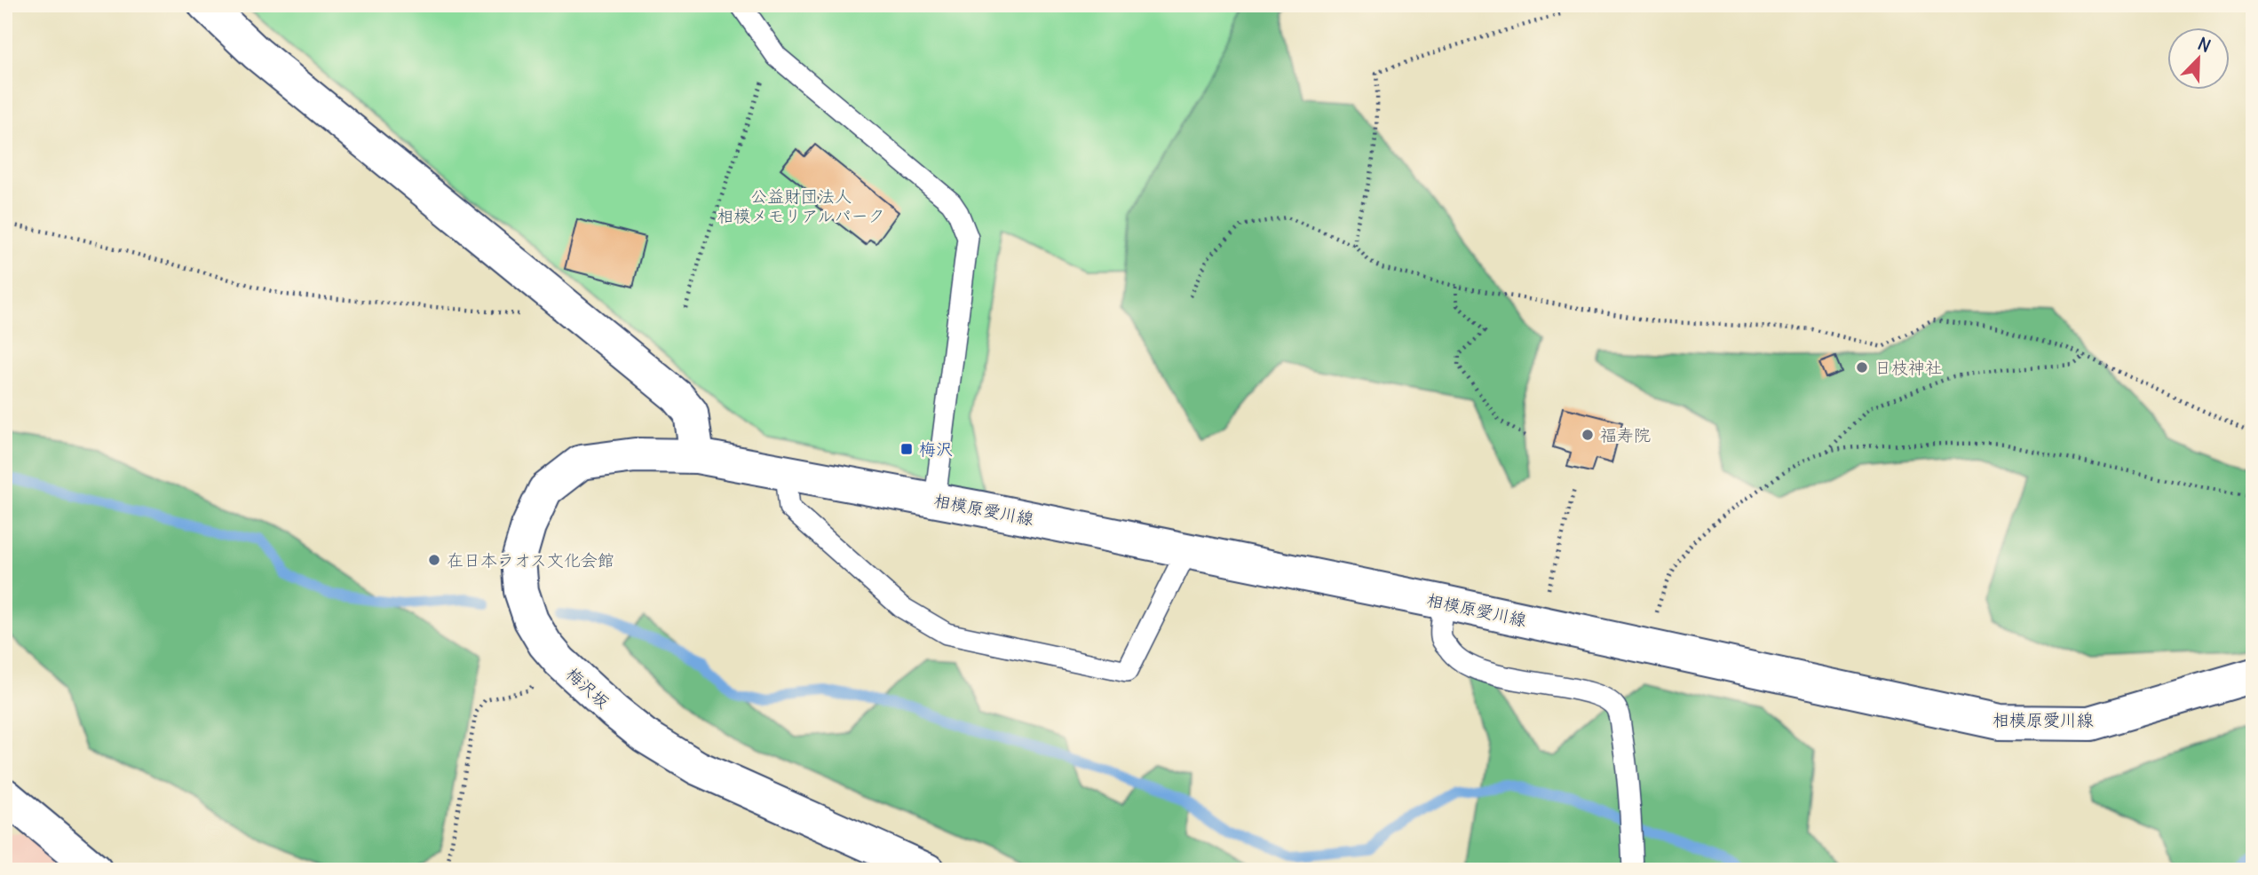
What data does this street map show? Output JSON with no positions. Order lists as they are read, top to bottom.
{
  "streets": {
    "main road": ["相模原愛川線", "梅沢坂"]
  },
  "crossings": [
    ["相模原愛川線", "梅沢坂"]
  ],
  "parks": ["公益財団法人 相模メモリアルパーク"],
  "places": {
    "other": ["日枝神社", "福寿院", "在日本ラオス文化会館"],
    "transit": ["梅沢"]
  },
  "north": "top right"
}
